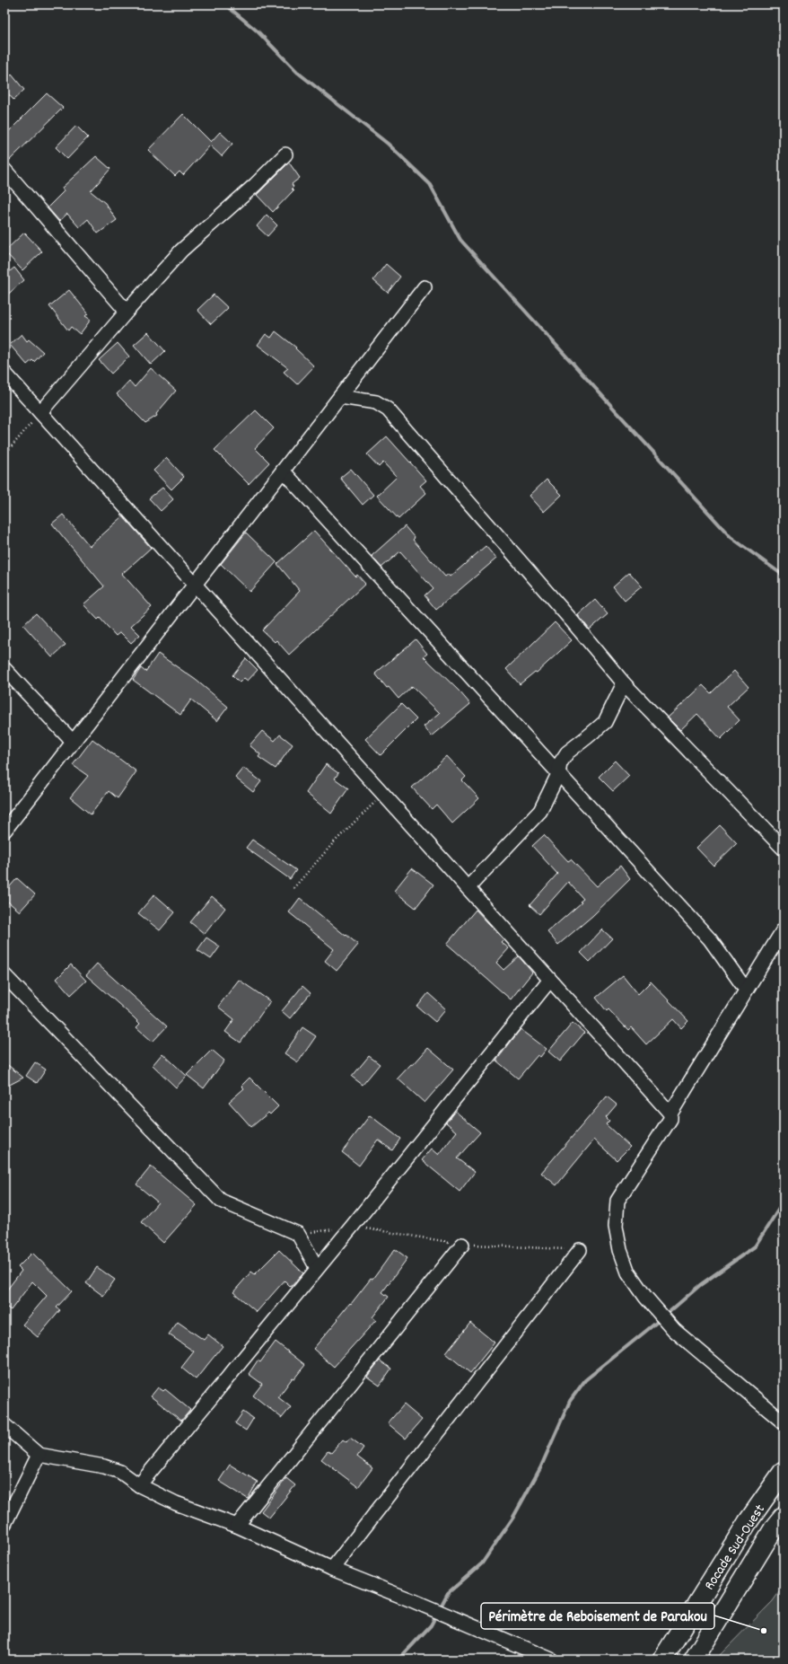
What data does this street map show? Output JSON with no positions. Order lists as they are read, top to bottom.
{
  "streets": {
    "main road": ["Rocade Sud-Ouest"]
  },
  "places": ["Périmètre de Reboisement de Parakou"]
}
